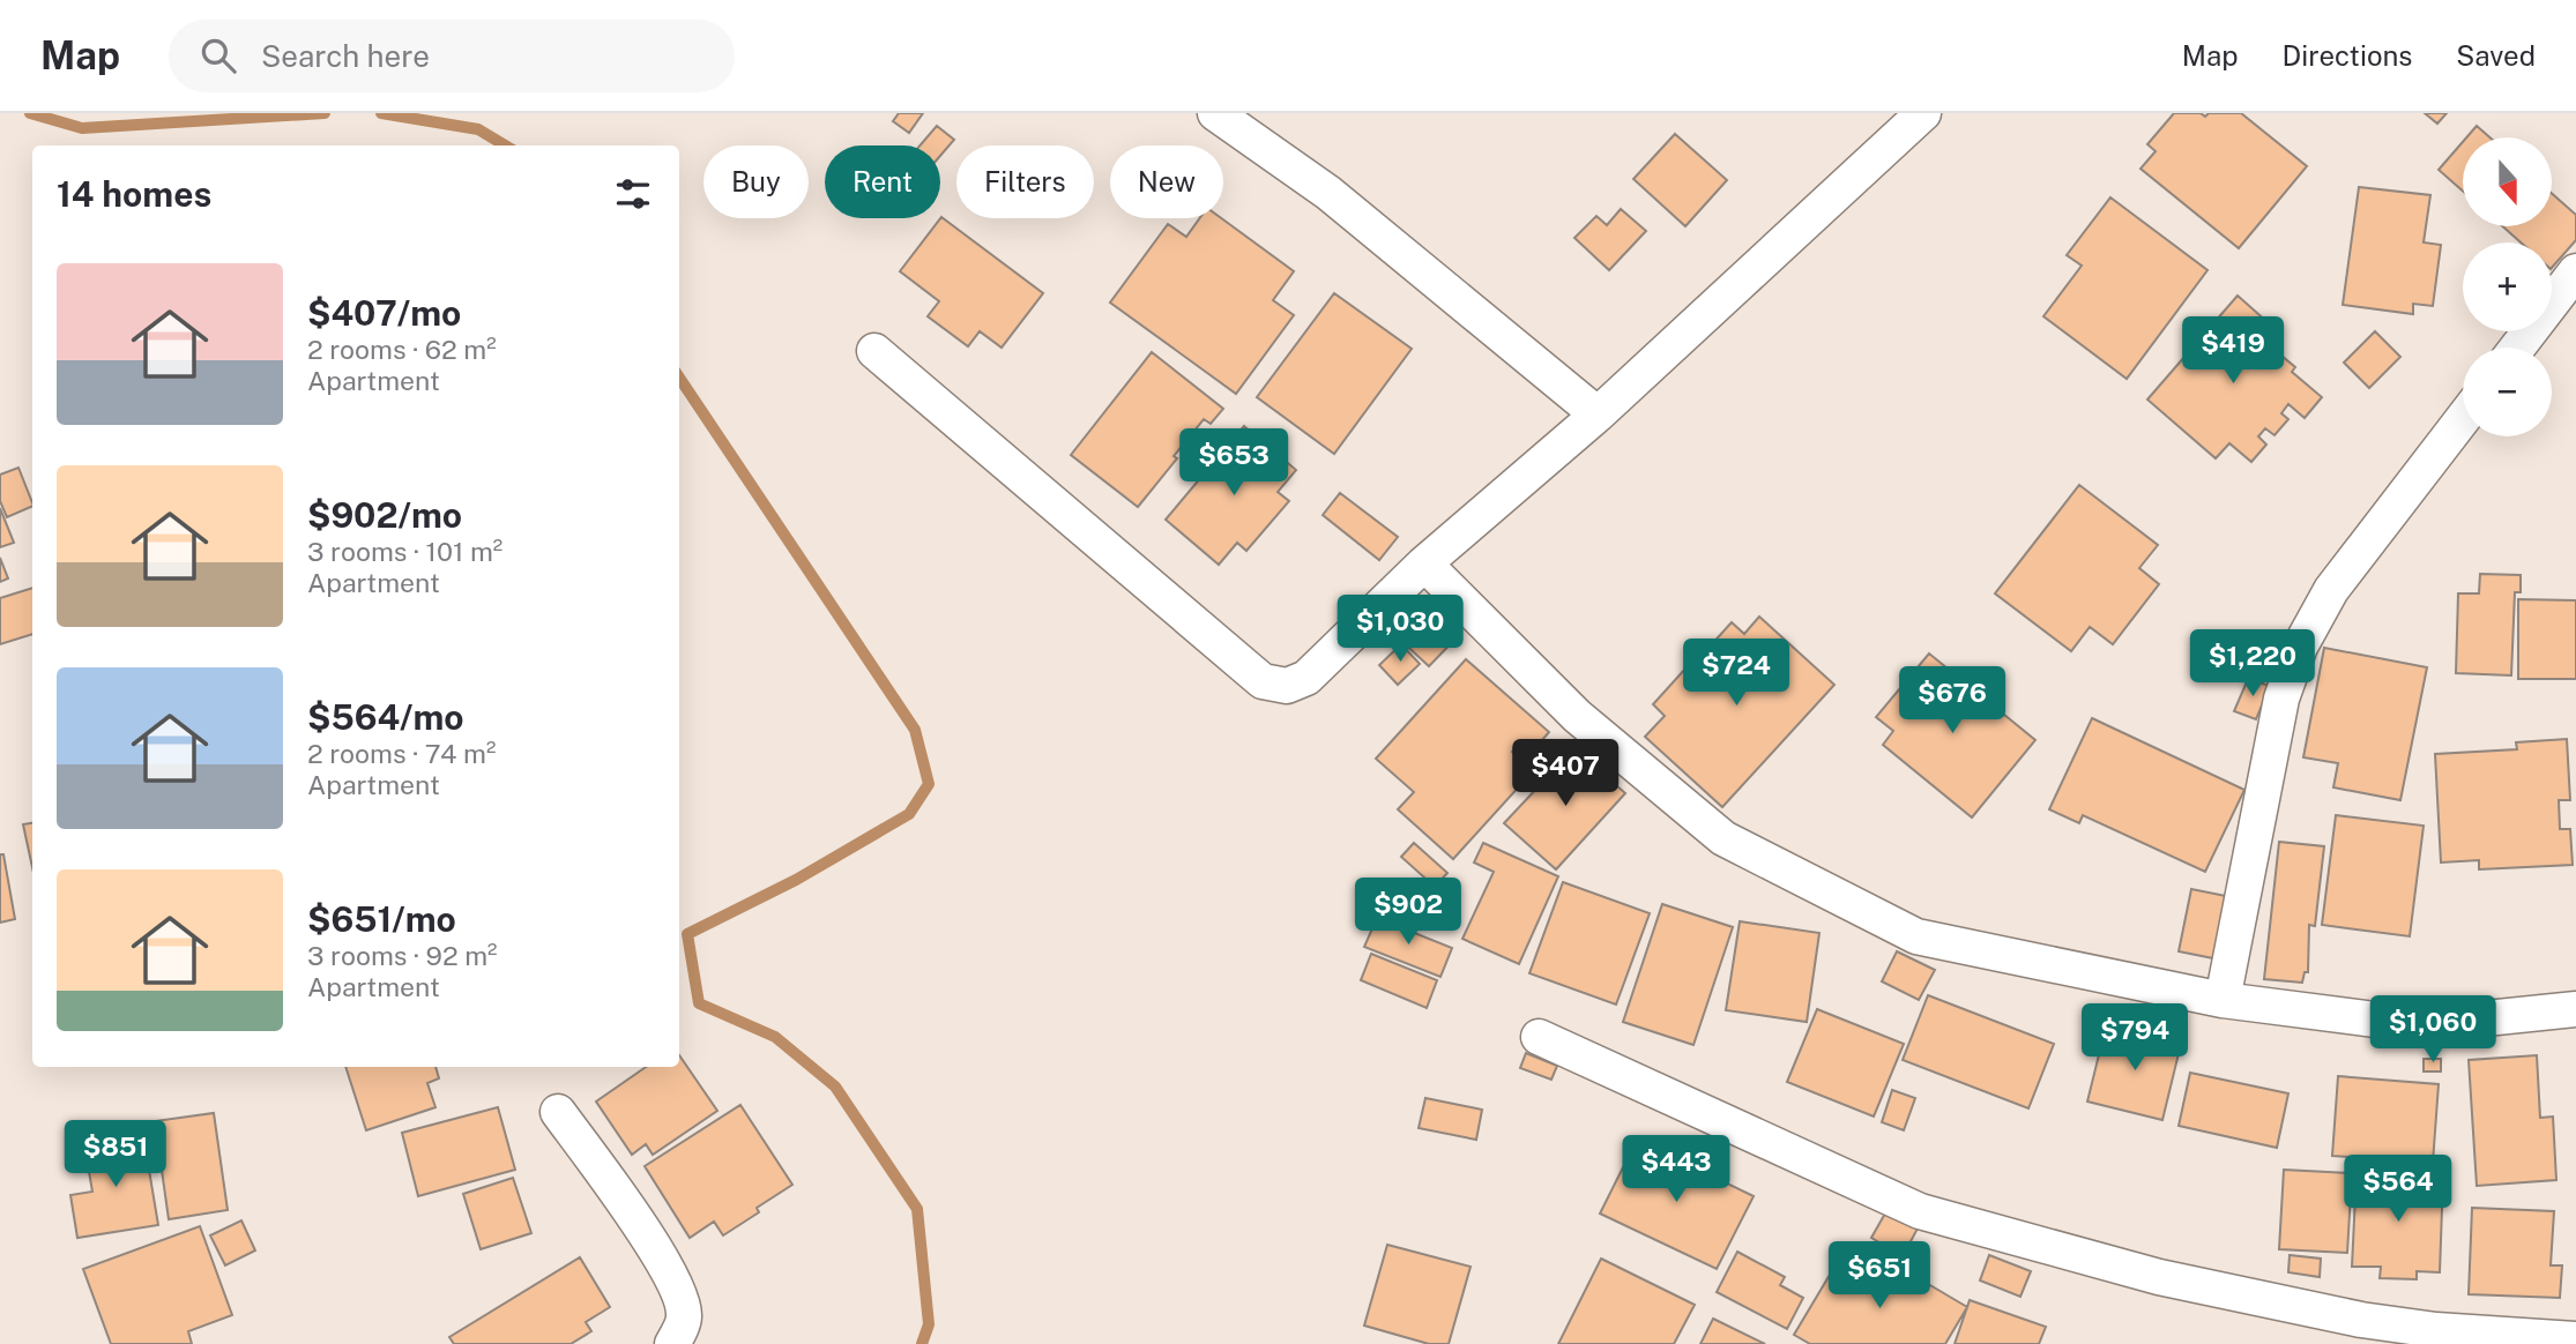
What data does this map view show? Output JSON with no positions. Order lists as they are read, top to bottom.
{
  "north": "bottom",
  "page": {
    "header": "Map",
    "search": "Search here",
    "nav": ["Map", "Directions", "Saved"],
    "map_buttons": ["+", "−"],
    "chip": [
      "Buy",
      "Rent",
      "Filters",
      "New"
    ],
    "heading": "14 homes",
    "list": [
      {
        "name": "$407/mo",
        "note": "2 rooms · 62 m² · Apartment"
      },
      {
        "name": "$902/mo",
        "note": "3 rooms · 101 m² · Apartment"
      },
      {
        "name": "$564/mo",
        "note": "2 rooms · 74 m² · Apartment"
      },
      {
        "name": "$651/mo",
        "note": "3 rooms · 92 m² · Apartment"
      }
    ],
    "price": [
      "$419",
      "$653",
      "$1,030",
      "$1,220",
      "$724",
      "$676",
      "$407",
      "$902",
      "$1,060",
      "$794",
      "$851",
      "$443",
      "$564",
      "$651"
    ]
  }
}
